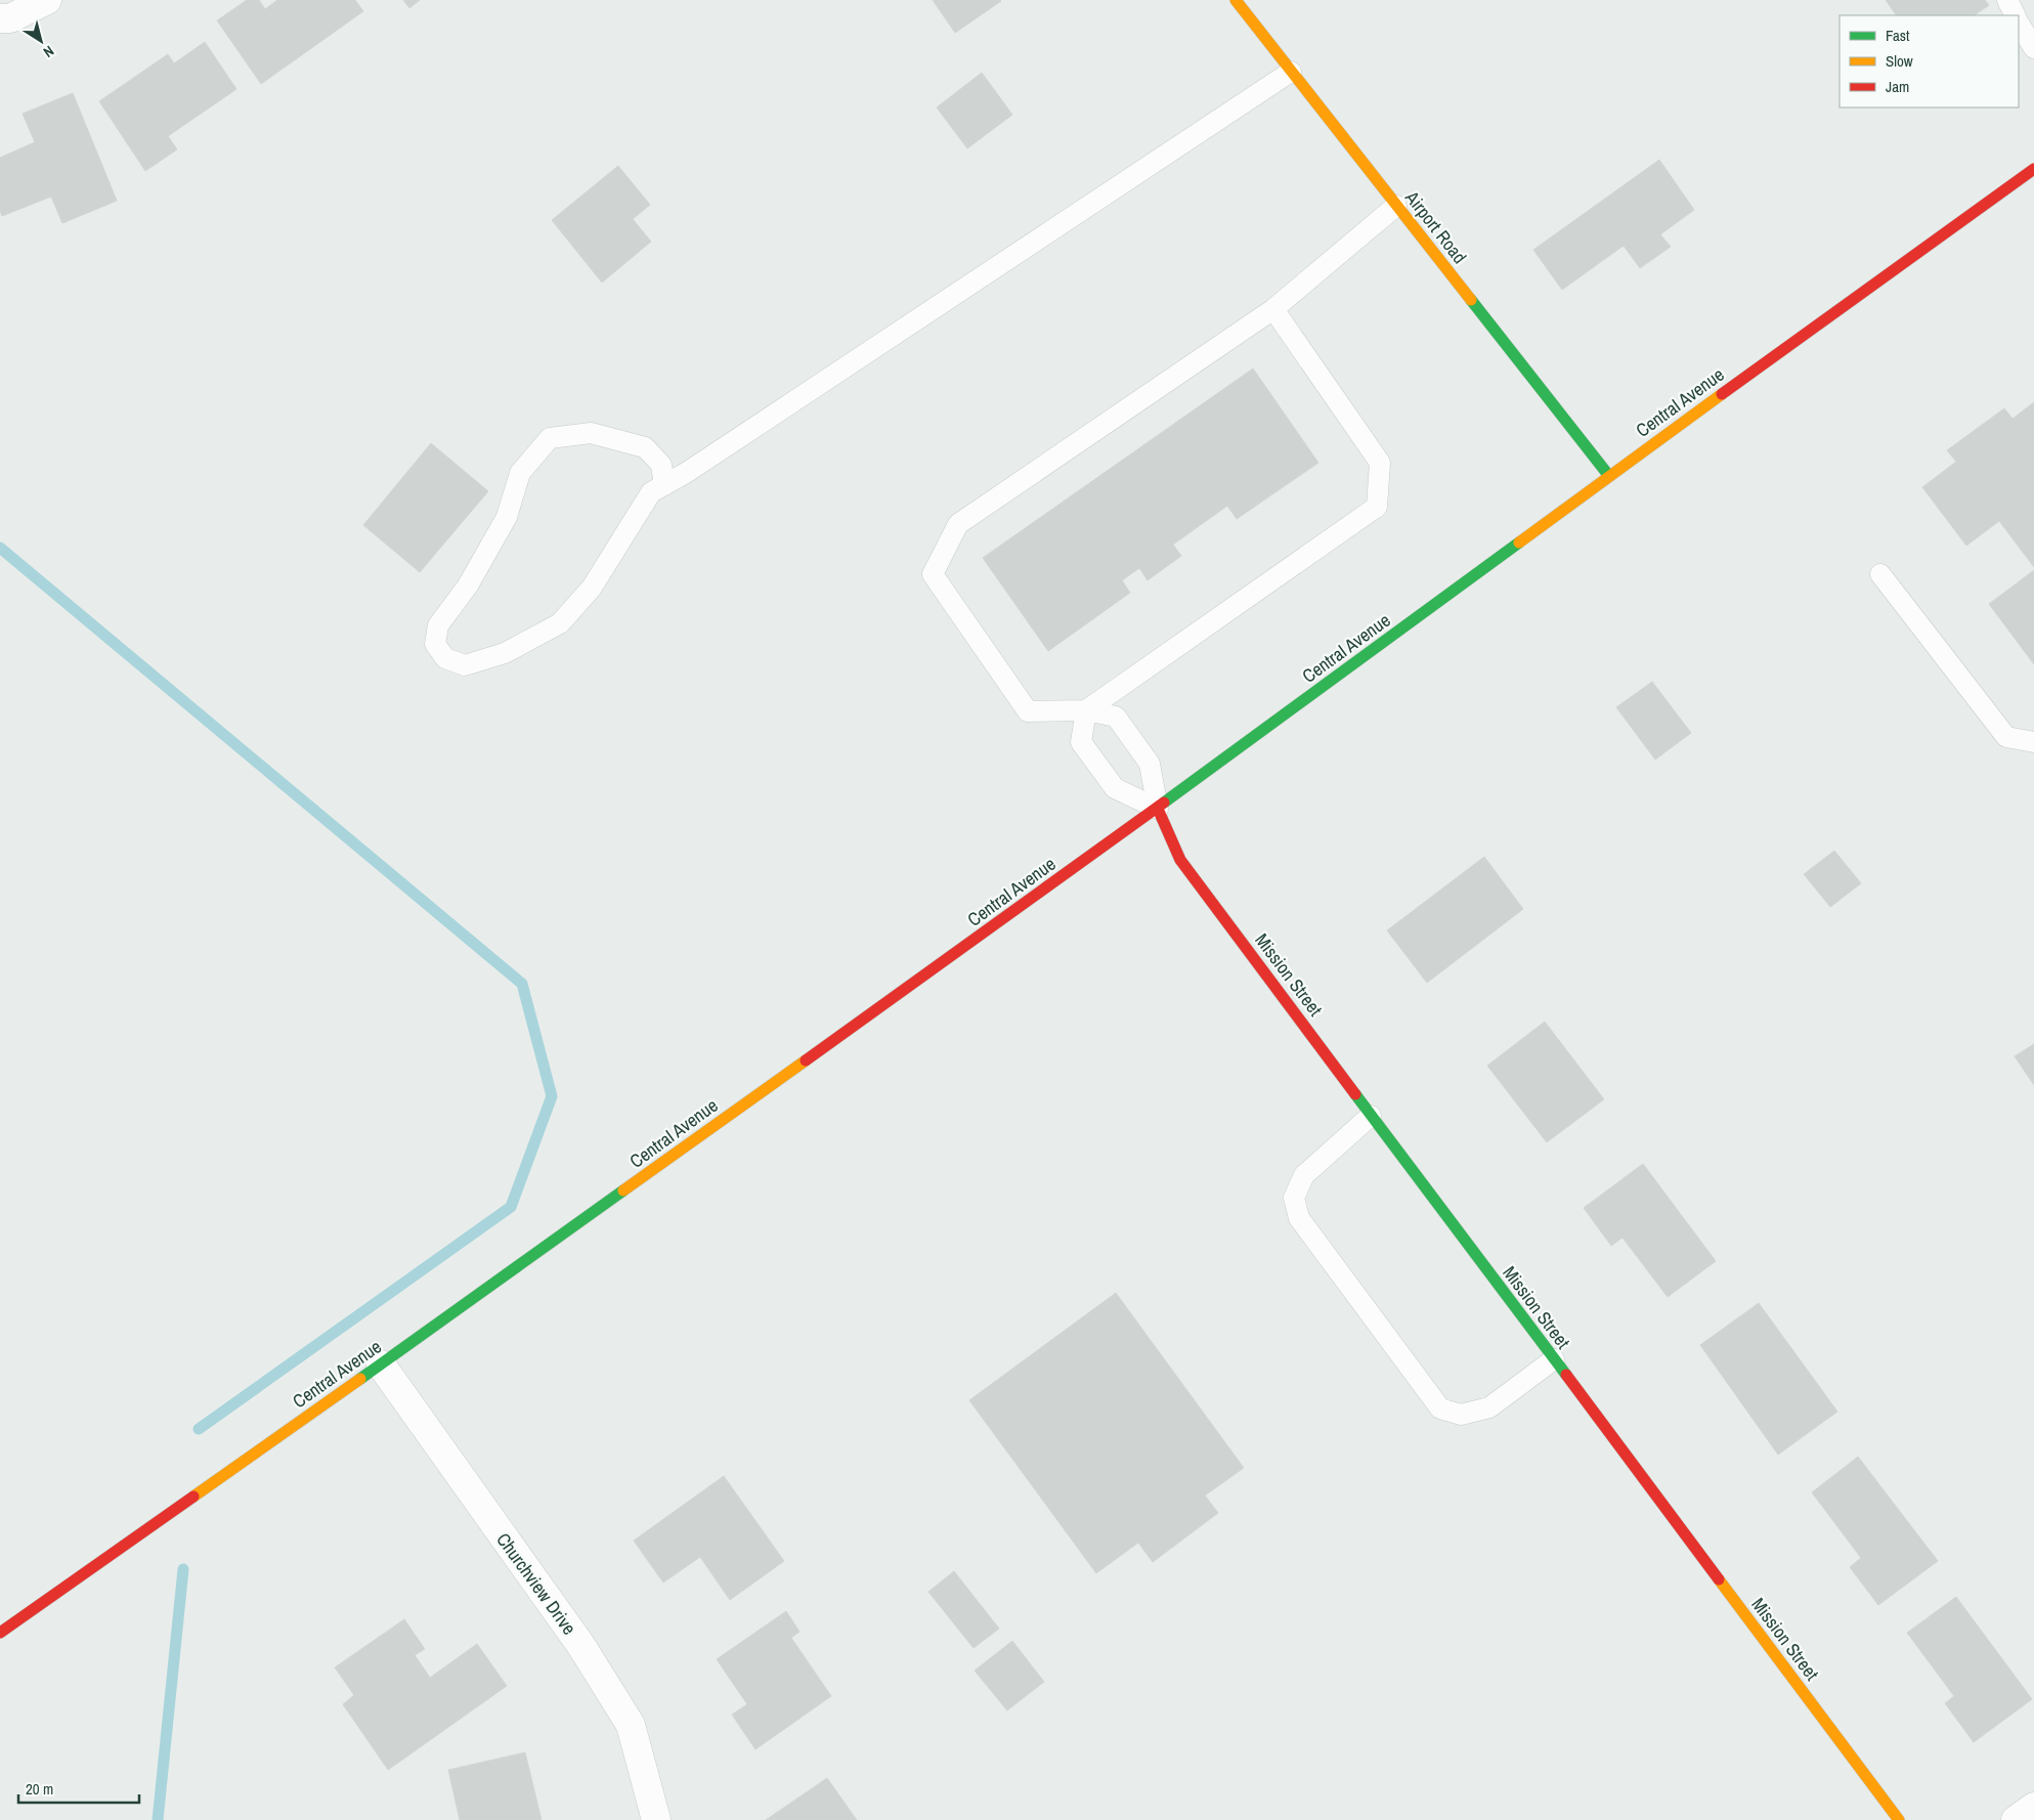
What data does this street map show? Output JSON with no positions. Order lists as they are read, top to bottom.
{
  "streets": {
    "street": [
      "Airport Road",
      "Central Avenue",
      "Mission Street",
      "Churchview Drive"
    ]
  },
  "crossings": [
    ["Airport Road", "Central Avenue"],
    ["Central Avenue", "Mission Street"],
    ["Central Avenue", "Churchview Drive"]
  ],
  "legend": ["Fast", "Slow", "Jam"],
  "scale_bar": "20 m",
  "north": "bottom right"
}
